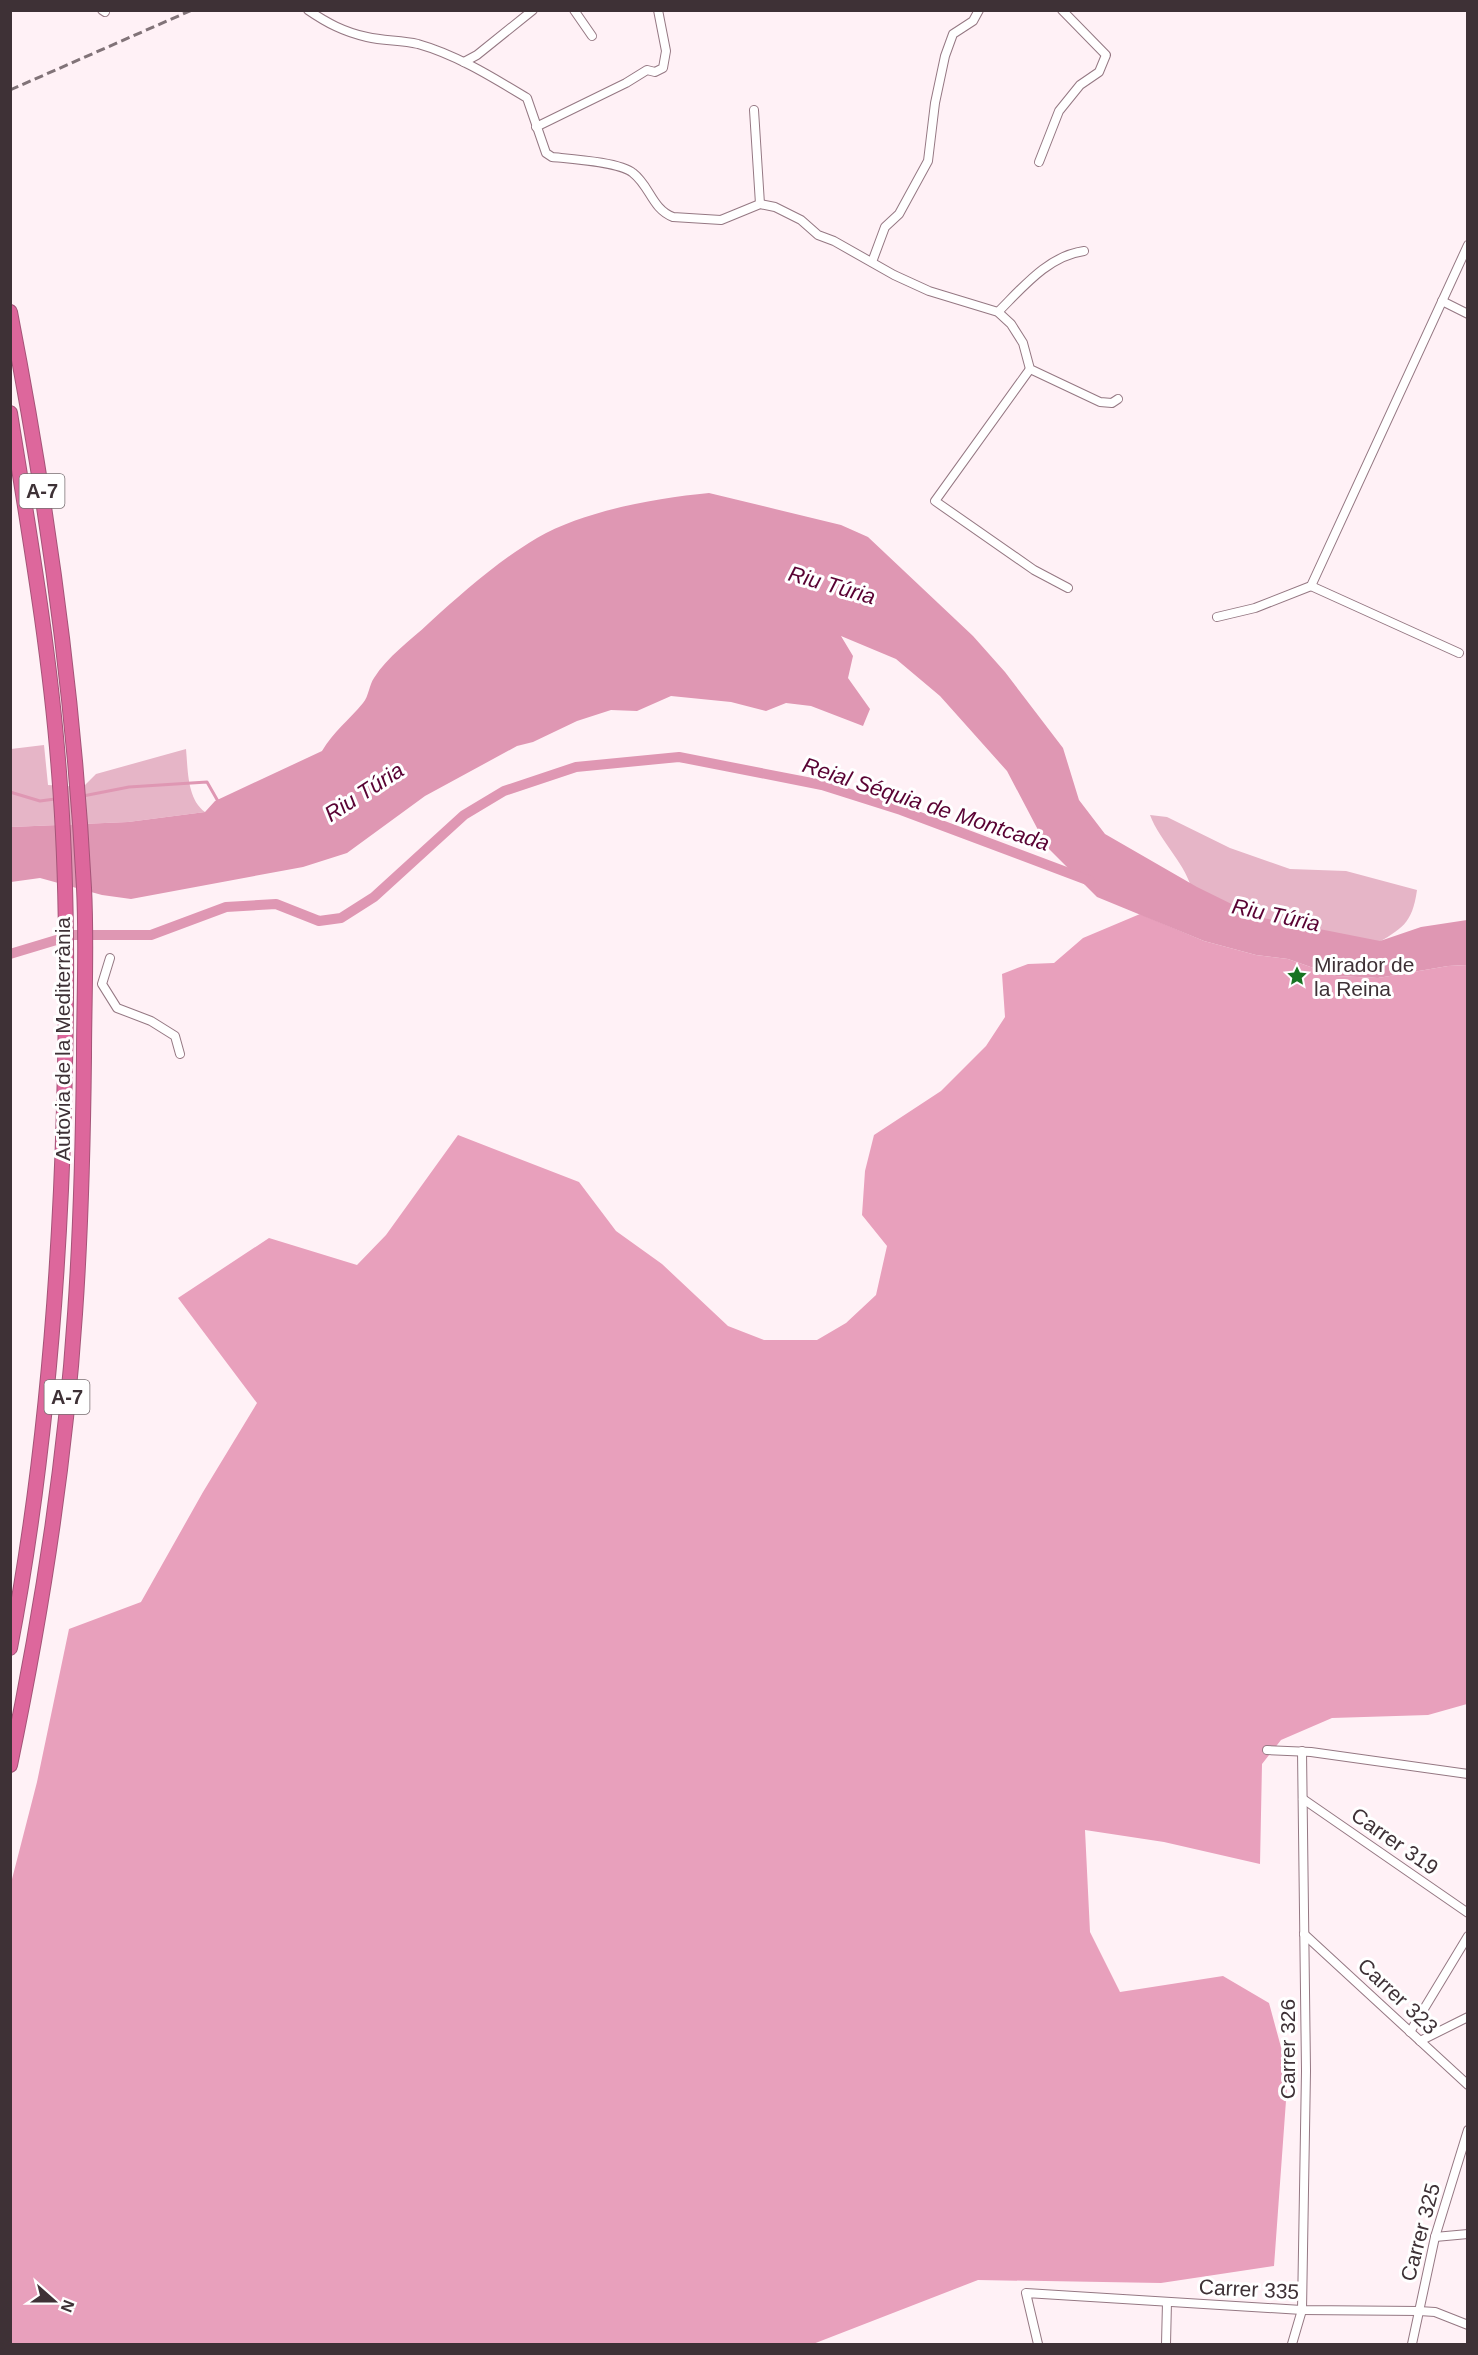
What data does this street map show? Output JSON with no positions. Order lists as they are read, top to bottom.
{
  "streets": {
    "highway": ["A-7", "Autovia de la Mediterrània"],
    "street": [
      "Carrer 319",
      "Carrer 323",
      "Carrer 326",
      "Carrer 325",
      "Carrer 335"
    ]
  },
  "crossings": [
    ["Carrer 319", "Carrer 326"],
    ["Carrer 323", "Carrer 326"],
    ["Carrer 326", "Carrer 335"],
    ["Carrer 325", "Carrer 335"]
  ],
  "water": ["Riu Túria", "Reial Séquia de Montcada"],
  "places": {
    "place": ["Mirador de la Reina"]
  },
  "north": "right"
}
